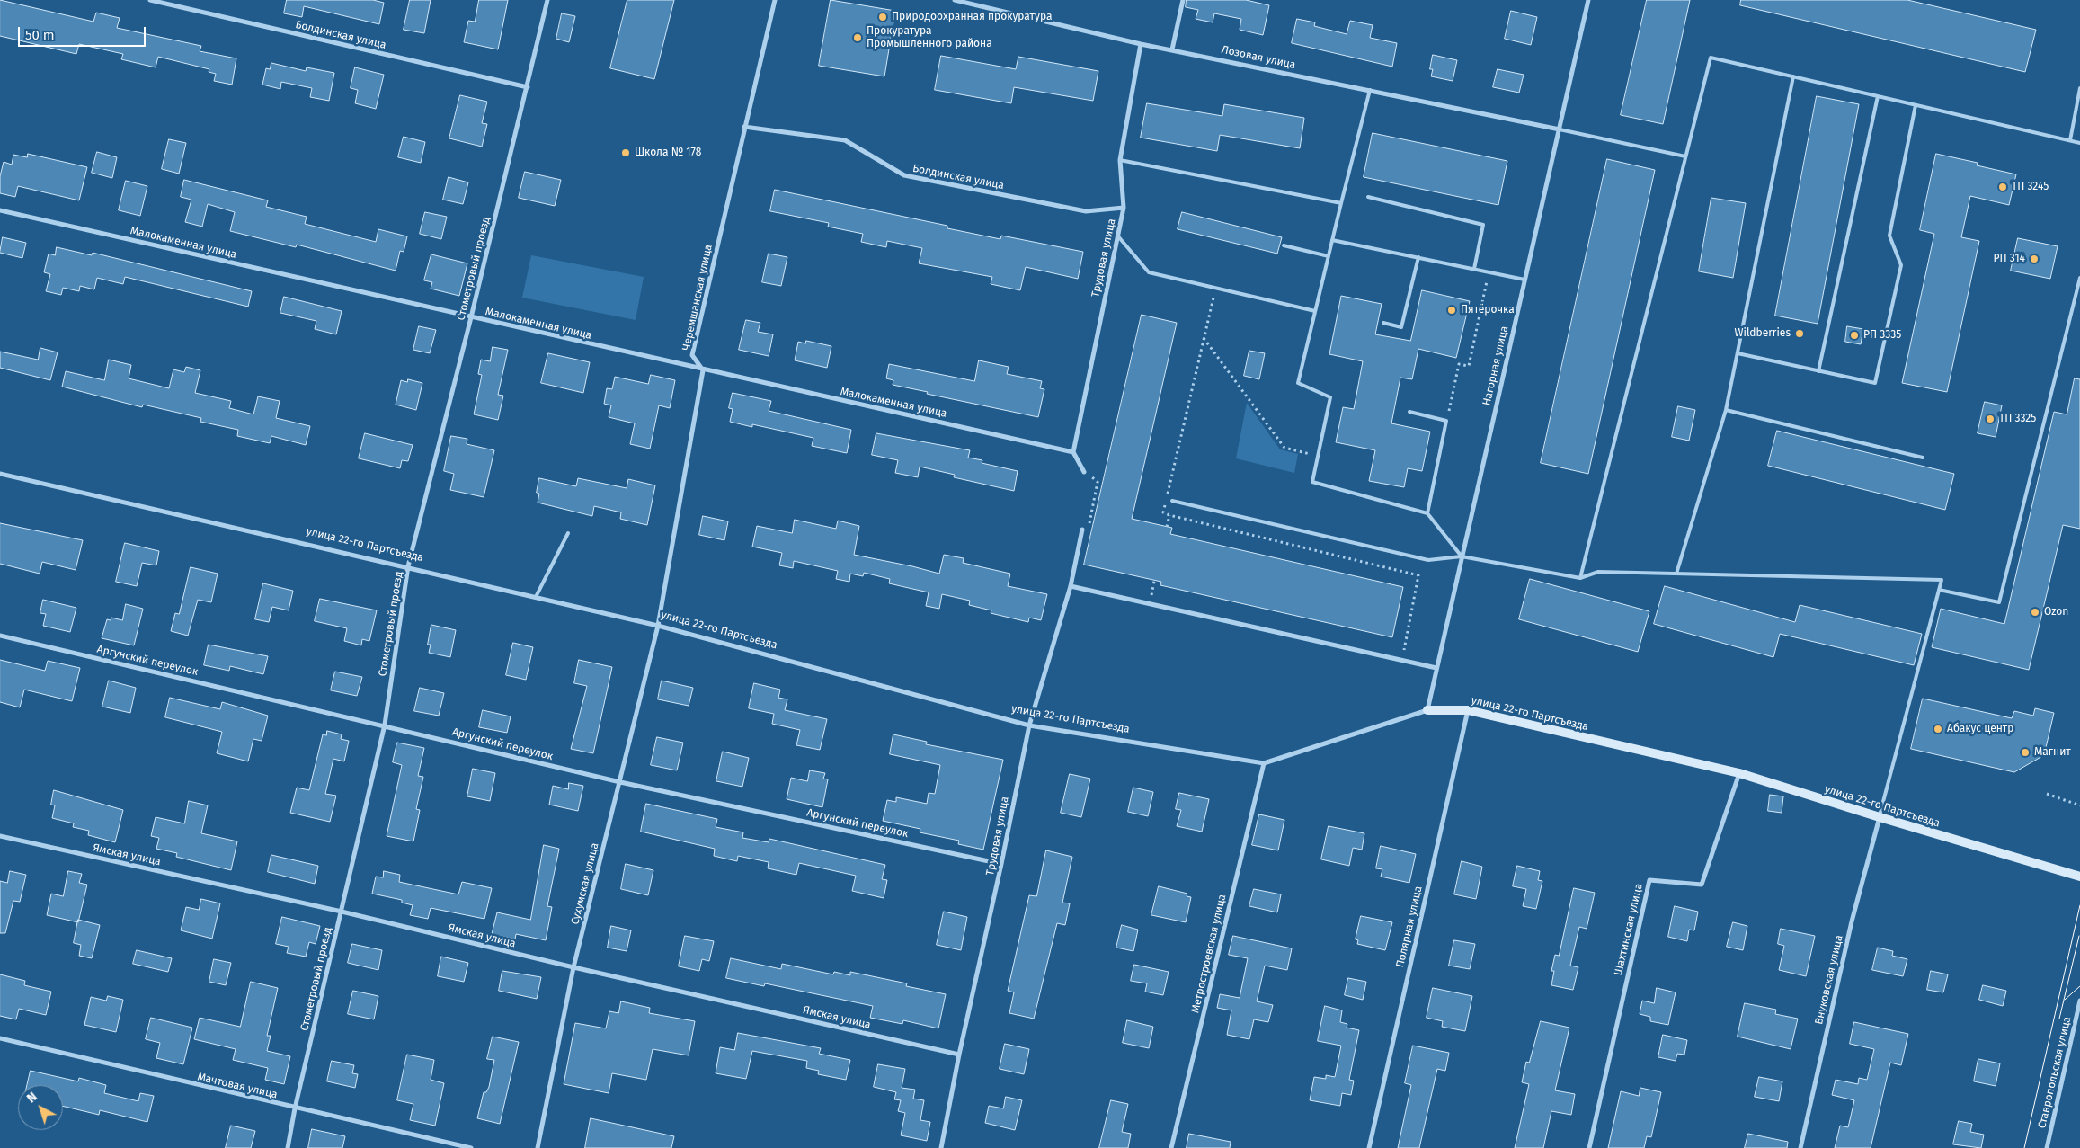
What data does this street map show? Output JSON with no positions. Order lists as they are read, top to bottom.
{
  "streets": {
    "street": [
      "Болдинская улица",
      "Лозовая улица",
      "Малокаменная улица",
      "Трудовая улица",
      "Стометровый проезд",
      "Черемшанская улица",
      "Нагорная улица",
      "улица 22-го Партсъезда",
      "Аргунский переулок",
      "Ямская улица",
      "Сухумская улица",
      "Полярная улица",
      "Шахтинская улица",
      "Метростроевская улица",
      "Внуковская улица",
      "Ставропольская улица",
      "Мачтовая улица"
    ]
  },
  "crossings": [
    ["Болдинская улица", "Трудовая улица"],
    ["Болдинская улица", "Стометровый проезд"],
    ["Болдинская улица", "Черемшанская улица"],
    ["Лозовая улица", "Трудовая улица"],
    ["Лозовая улица", "Нагорная улица"],
    ["Малокаменная улица", "Трудовая улица"],
    ["Малокаменная улица", "Стометровый проезд"],
    ["Малокаменная улица", "Черемшанская улица"],
    ["Трудовая улица", "улица 22-го Партсъезда"],
    ["Трудовая улица", "Аргунский переулок"],
    ["Трудовая улица", "Ямская улица"],
    ["Стометровый проезд", "улица 22-го Партсъезда"],
    ["Стометровый проезд", "Аргунский переулок"],
    ["Стометровый проезд", "Ямская улица"],
    ["Стометровый проезд", "Мачтовая улица"],
    ["Нагорная улица", "улица 22-го Партсъезда"],
    ["улица 22-го Партсъезда", "Сухумская улица"],
    ["улица 22-го Партсъезда", "Полярная улица"],
    ["улица 22-го Партсъезда", "Шахтинская улица"],
    ["улица 22-го Партсъезда", "Метростроевская улица"],
    ["улица 22-го Партсъезда", "Внуковская улица"],
    ["Аргунский переулок", "Сухумская улица"],
    ["Ямская улица", "Сухумская улица"]
  ],
  "places": [
    "Природоохранная прокуратура",
    "Прокуратура Промышленного района",
    "Школа № 178",
    "ТП 3245",
    "РП 314",
    "Пятёрочка",
    "Wildberries",
    "РП 3335",
    "ТП 3325",
    "Ozon",
    "Абакус центр",
    "Магнит"
  ],
  "scale_bar": "50 m",
  "north": "top left"
}
